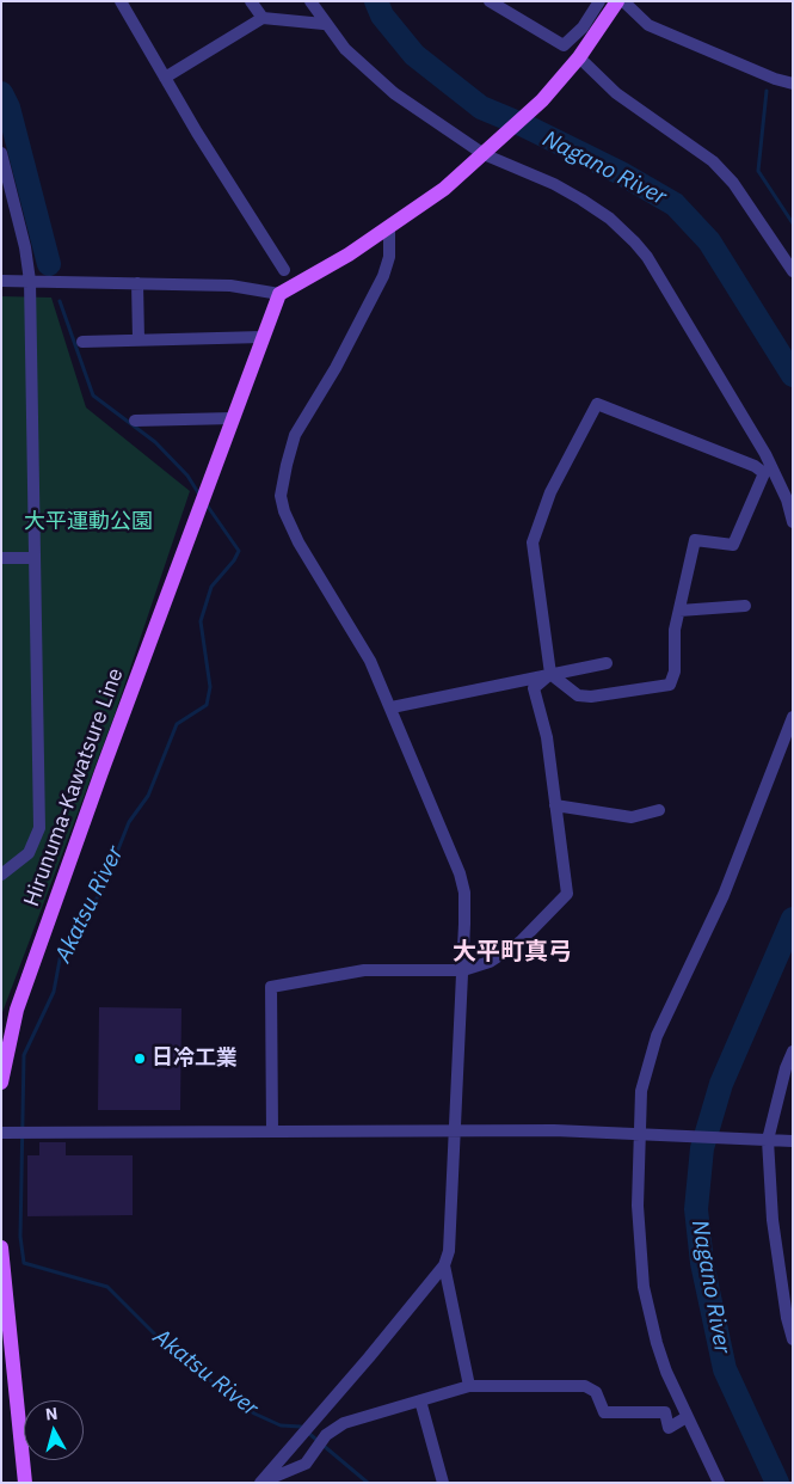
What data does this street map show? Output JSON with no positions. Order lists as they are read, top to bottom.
{
  "streets": {
    "main road": ["Hirunuma-Kawatsure Line"]
  },
  "districts": ["大平町真弓"],
  "water": ["Nagano River", "Akatsu River"],
  "parks": ["大平運動公園"],
  "places": ["日冷工業"],
  "north": "top"
}
